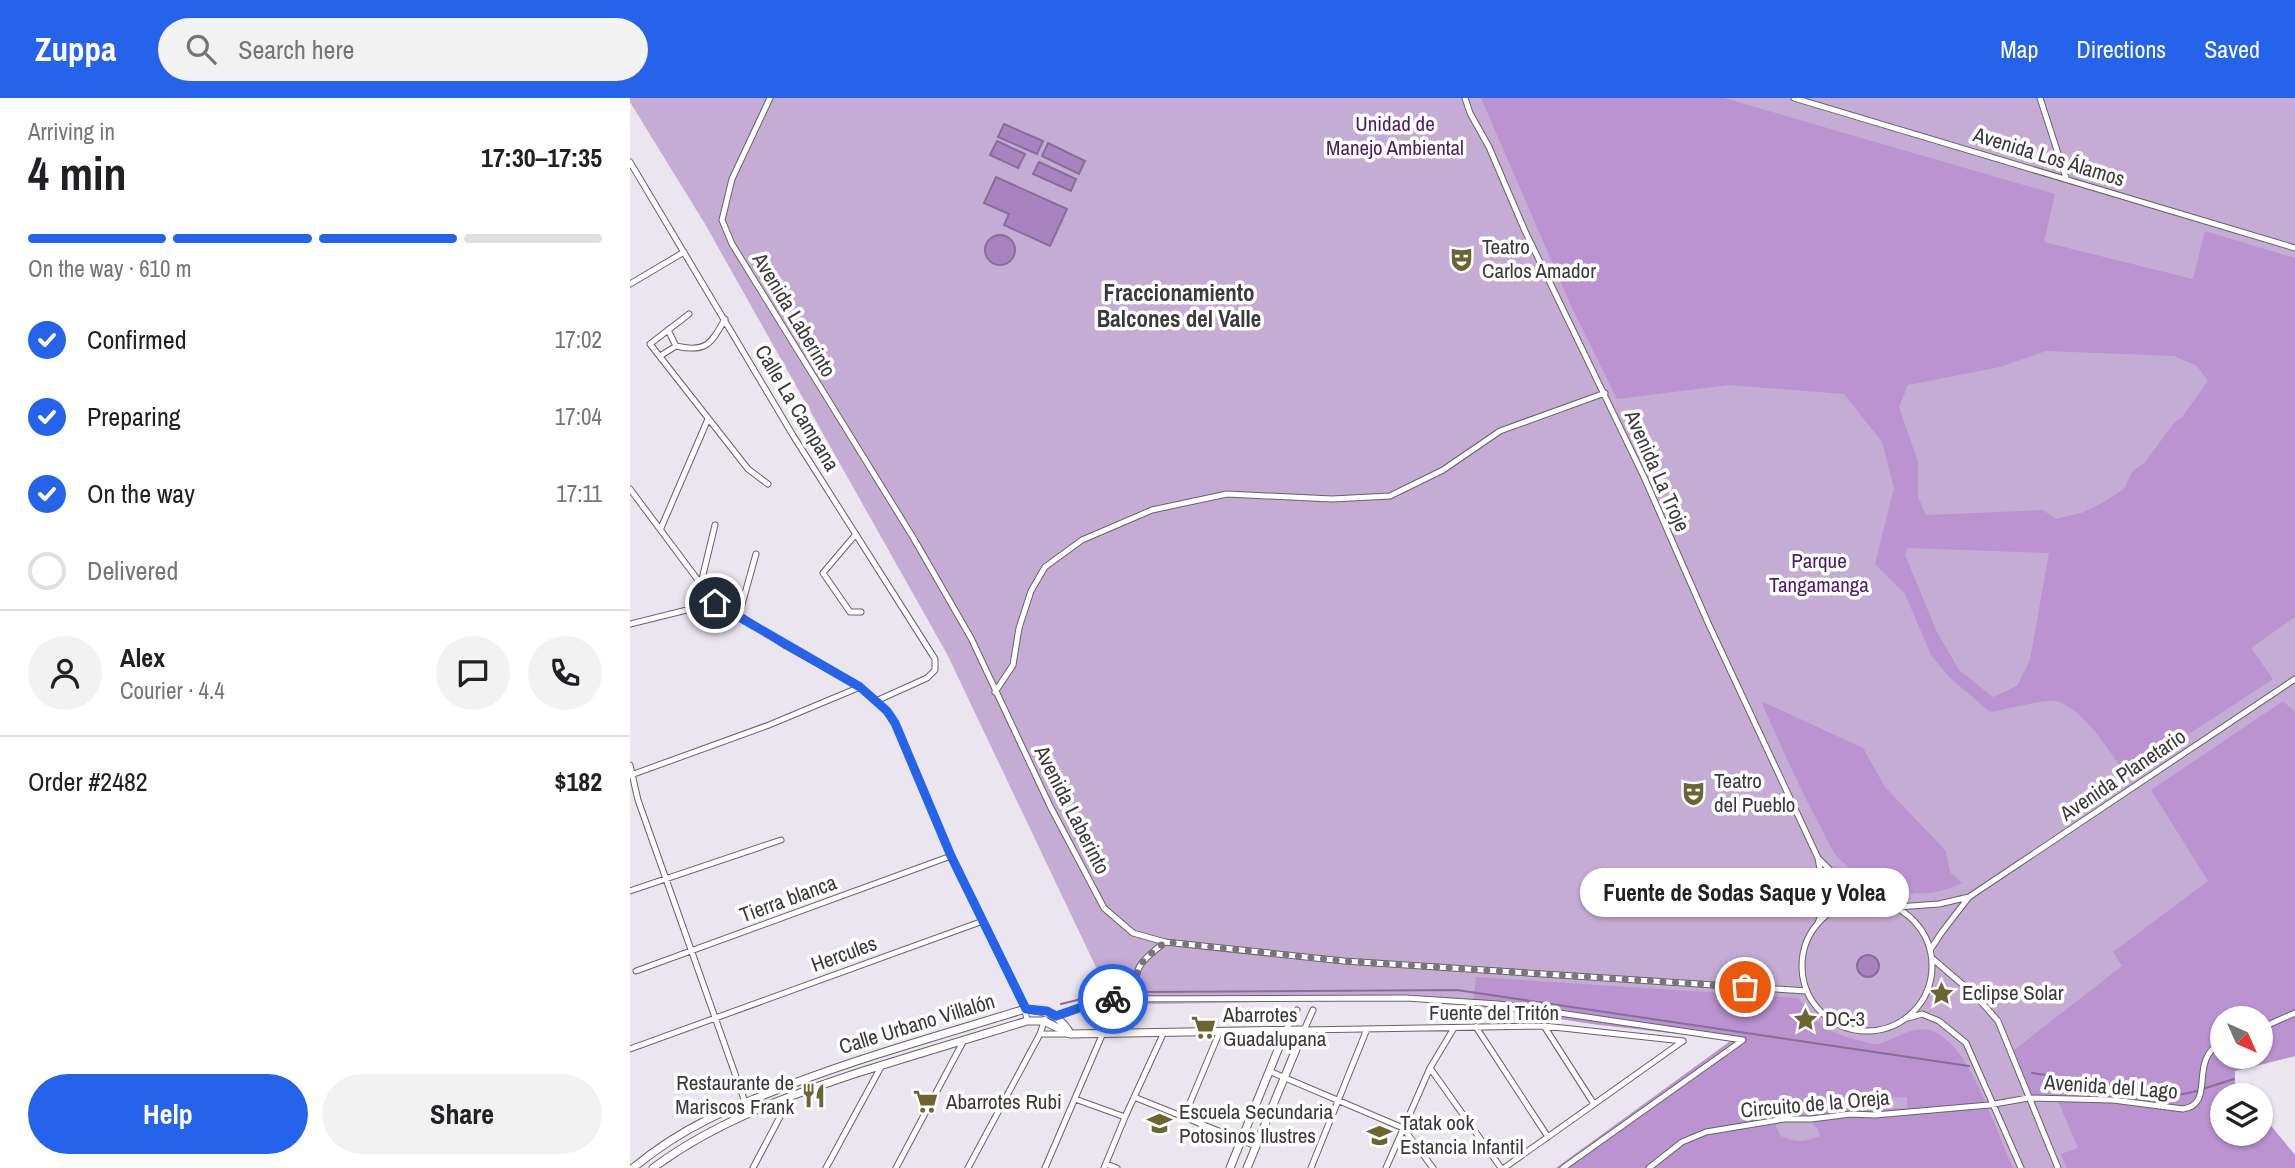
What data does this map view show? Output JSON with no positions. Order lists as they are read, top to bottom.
{
  "streets": {
    "street": [
      "Avenida Los Álamos",
      "Avenida Laberinto",
      "Calle La Campana",
      "Avenida La Troje",
      "Avenida Planetario",
      "Tierra blanca",
      "Hercules",
      "Fuente del Tritón",
      "Calle Urbano Villalón",
      "Avenida del Lago",
      "Circuito de la Oreja"
    ]
  },
  "crossings": [
    ["Avenida Laberinto", "Avenida La Troje"],
    ["Avenida Laberinto", "Avenida Planetario"],
    ["Avenida La Troje", "Avenida Planetario"],
    ["Avenida del Lago", "Circuito de la Oreja"]
  ],
  "districts": ["Fraccionamiento Balcones del Valle"],
  "parks": ["Unidad de Manejo Ambiental", "Parque Tangamanga"],
  "places": {
    "theatre": ["Teatro Carlos Amador", "Teatro del Pueblo"],
    "other": ["Fuente de Sodas Saque y Volea"],
    "place": ["Eclipse Solar", "DC-3"],
    "supermarket": ["Abarrotes Guadalupana", "Abarrotes Rubi"],
    "restaurant": ["Restaurante de Mariscos Frank"],
    "school or university": ["Escuela Secundaria Potosinos Ilustres", "Tatak ook Estancia Infantil"]
  },
  "north": "bottom right",
  "page": {
    "header": "Zuppa",
    "search": "Search here",
    "nav": ["Map", "Directions", "Saved"],
    "heading": ["4 min", "Arriving in", "17:30–17:35"],
    "panel": [
      "Alex",
      "Courier · 4.4",
      "Order #2482",
      "$182"
    ],
    "bar": "On the way · 610 m",
    "list": [
      ["Confirmed", "17:02"],
      ["Preparing", "17:04"],
      ["On the way", "17:11"],
      "Delivered"
    ],
    "bubble": "Fuente de Sodas Saque y Volea",
    "buttons": ["Help", "Share"]
  }
}
